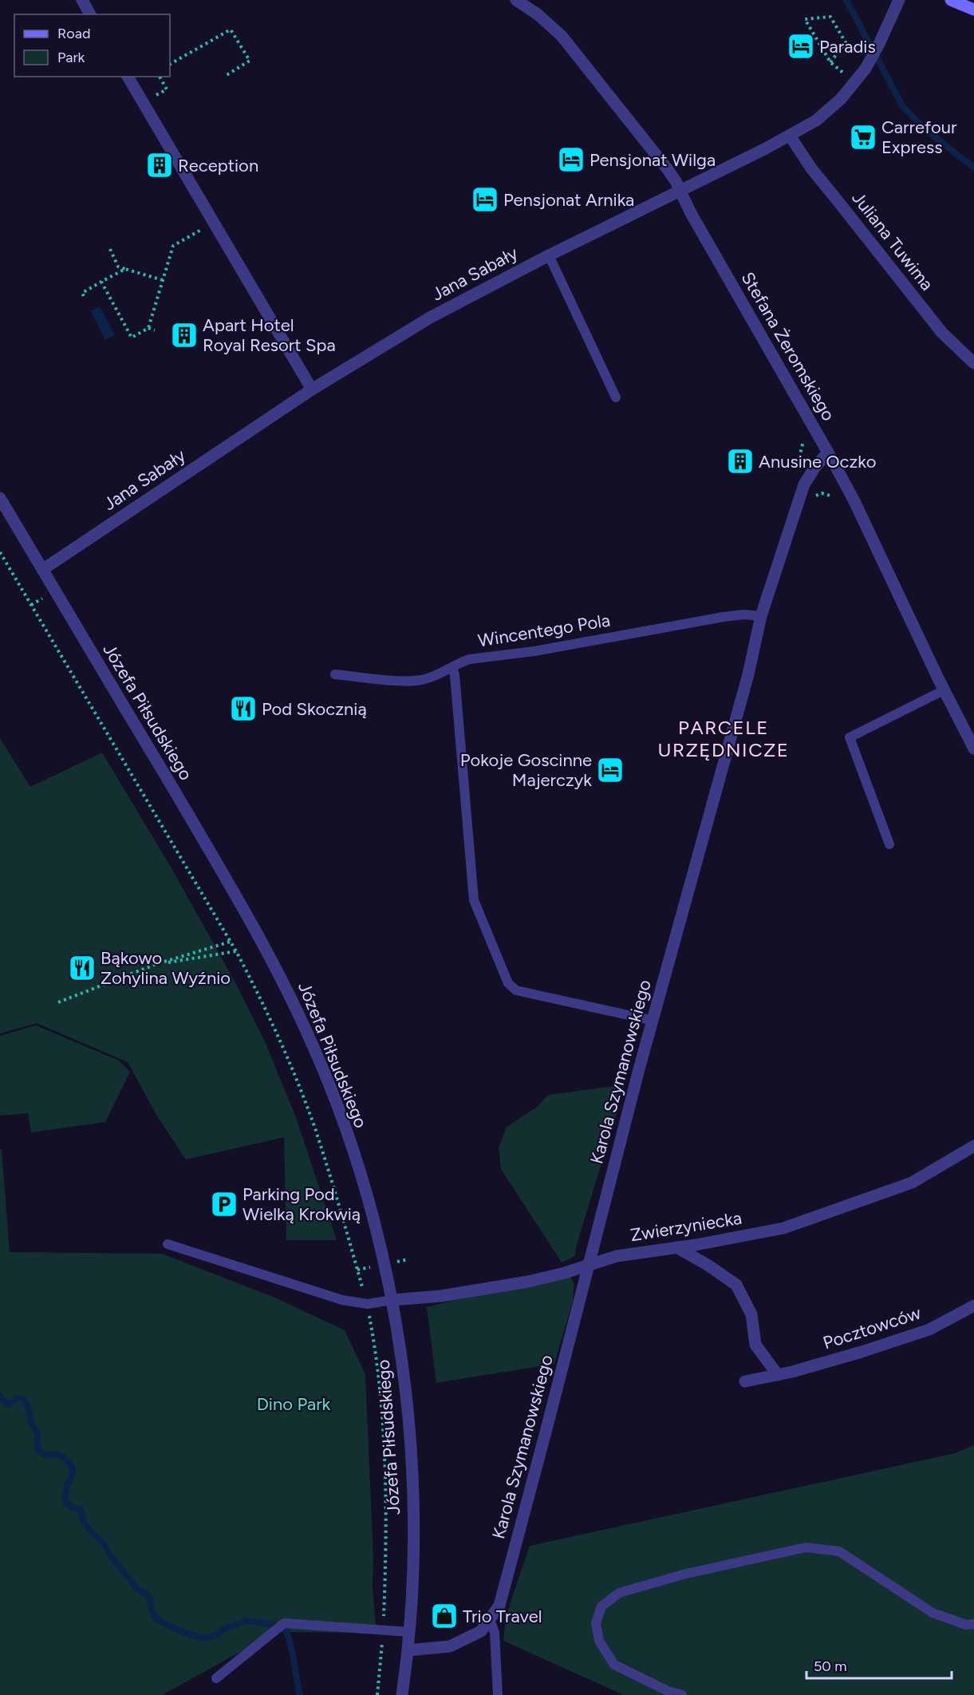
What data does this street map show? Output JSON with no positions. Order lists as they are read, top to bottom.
{
  "streets": {
    "street": [
      "Juliana Tuwima",
      "Jana Sabały",
      "Stefana Żeromskiego",
      "Józefa Piłsudskiego",
      "Karola Szymanowskiego",
      "Zwierzyniecka",
      "Pocztowców"
    ],
    "lane": ["Wincentego Pola"]
  },
  "crossings": [
    ["Juliana Tuwima", "Jana Sabały"],
    ["Jana Sabały", "Stefana Żeromskiego"],
    ["Jana Sabały", "Józefa Piłsudskiego"],
    ["Stefana Żeromskiego", "Karola Szymanowskiego"],
    ["Wincentego Pola", "Karola Szymanowskiego"],
    ["Józefa Piłsudskiego", "Karola Szymanowskiego"],
    ["Józefa Piłsudskiego", "Zwierzyniecka"],
    ["Karola Szymanowskiego", "Zwierzyniecka"]
  ],
  "districts": ["PARCELE URZĘDNICZE"],
  "parks": ["Dino Park"],
  "places": {
    "hotel": [
      "Paradis",
      "Pensjonat Wilga",
      "Pensjonat Arnika",
      "Pokoje Goscinne Majerczyk"
    ],
    "supermarket": ["Carrefour Express"],
    "building": ["Reception", "Apart Hotel Royal Resort Spa", "Anusine Oczko"],
    "restaurant": ["Pod Skocznią", "Bąkowo Zohylina Wyźnio"],
    "parking": ["Parking Pod Wielką Krokwią"],
    "shop": ["Trio Travel"]
  },
  "legend": ["Road", "Park"],
  "scale_bar": "50 m"
}
